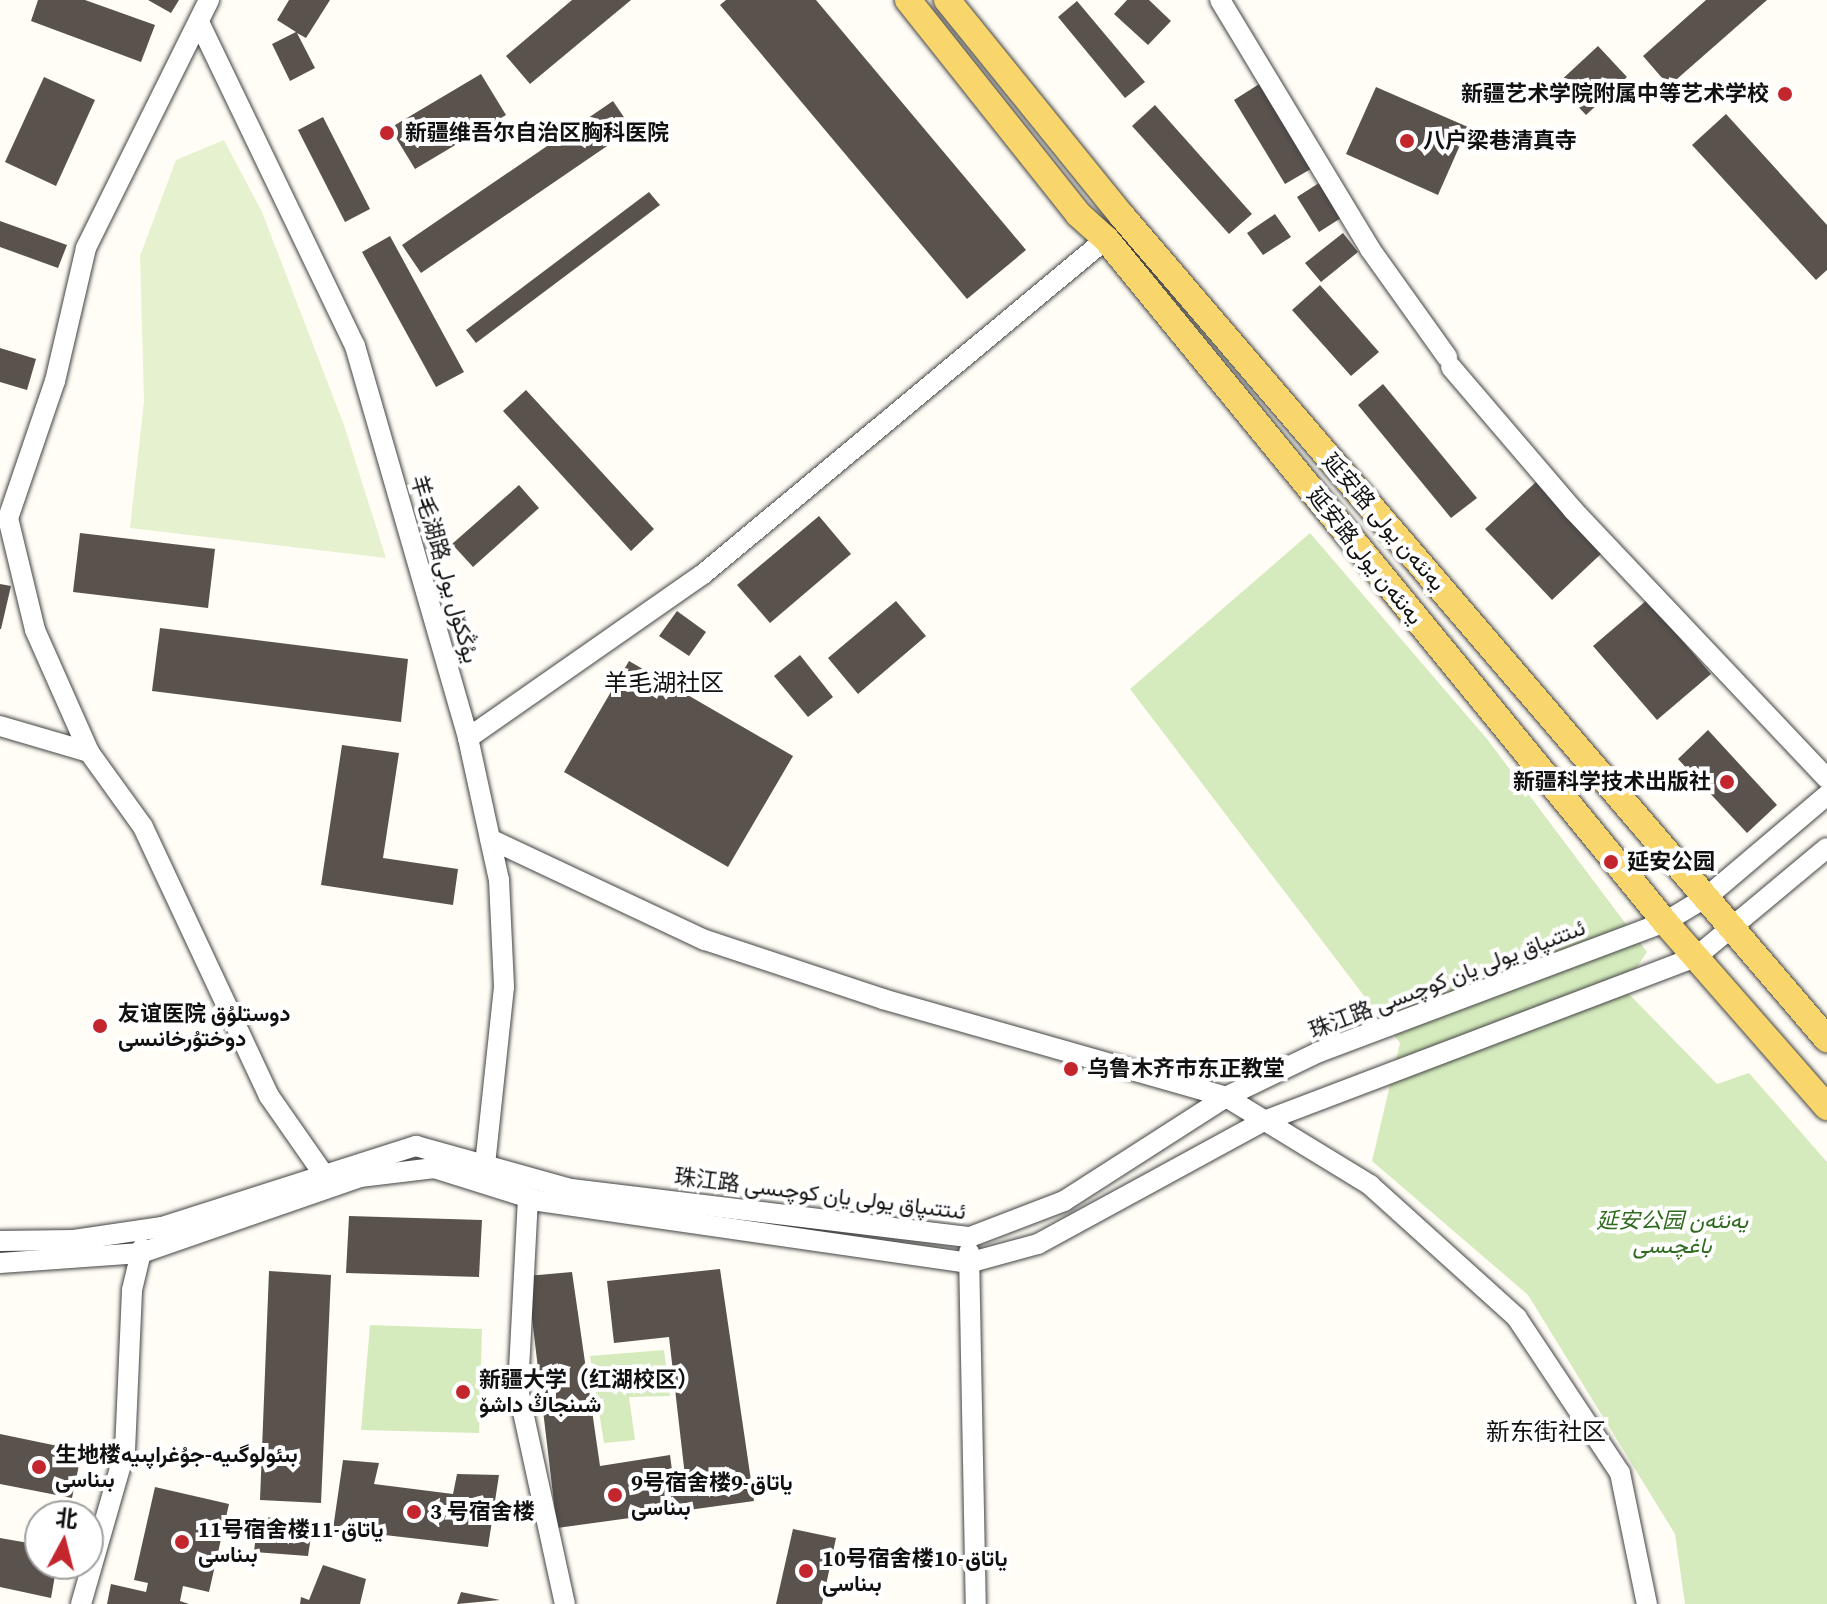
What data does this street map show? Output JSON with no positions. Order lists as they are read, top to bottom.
{
  "streets": {
    "main road": ["延安路 يەنئەن يولى", "延安路يەنئەن يولى"],
    "street": ["羊毛湖路يۇڭكۆل يولى", "珠江路 ئىتتىپاق يولى يان كوچىسى"]
  },
  "crossings": [
    ["延安路 يەنئەن يولى", "珠江路 ئىتتىپاق يولى يان كوچىسى"],
    ["延安路يەنئەن يولى", "珠江路 ئىتتىپاق يولى يان كوچىسى"],
    ["羊毛湖路يۇڭكۆل يولى", "珠江路 ئىتتىپاق يولى يان كوچىسى"]
  ],
  "districts": ["羊毛湖社区", "新东街社区"],
  "parks": ["延安公园 يەنئەن باغچىسى"],
  "places": [
    "新疆艺术学院附属中等艺术学校",
    "新疆维吾尔自治区胸科医院",
    "八户梁巷清真寺",
    "新疆科学技术出版社",
    "延安公园",
    "友谊医院 دوستلۇق دوختۇرخانىسى",
    "乌鲁木齐市东正教堂",
    "新疆大学（红湖校区） شىنجاڭ داشۆ",
    "生地楼بىئولوگىيە-جۇغراپىيە بىناسى",
    "9号宿舍楼9-ياتاق بىناسى",
    "3 号宿舍楼",
    "11号宿舍楼11-ياتاق بىناسى",
    "10号宿舍楼10-ياتاق بىناسى"
  ],
  "north": "top"
}
